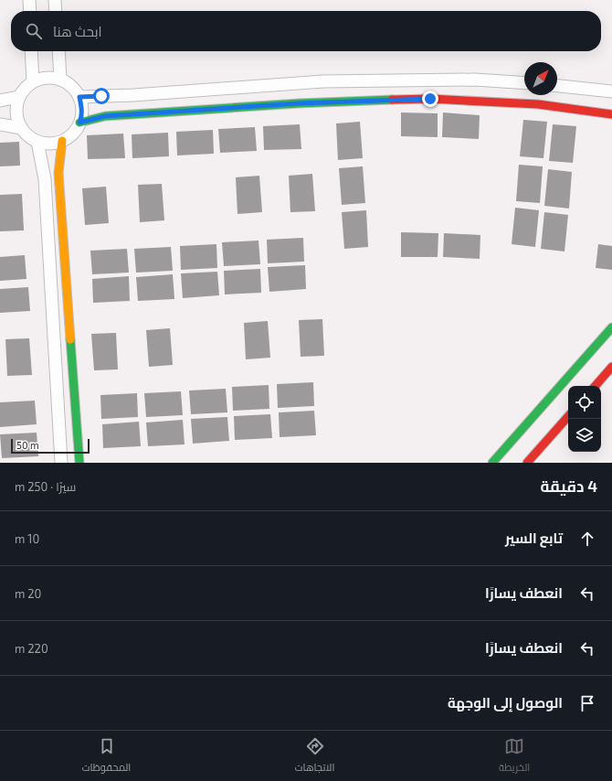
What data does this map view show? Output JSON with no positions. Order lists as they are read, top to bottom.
{
  "scale_bar": "50 m",
  "north": "top right",
  "page": {
    "search": "ابحث هنا",
    "scale": "50 m",
    "heading": ["4 دقيقة", "سيرًا · 250 m"],
    "list": [
      ["تابع السير", "10 m"],
      ["انعطف يسارًا", "20 m"],
      ["انعطف يسارًا", "220 m"],
      "الوصول إلى الوجهة"
    ],
    "nav": ["الخريطة", "الاتجاهات", "المحفوظات"]
  }
}
